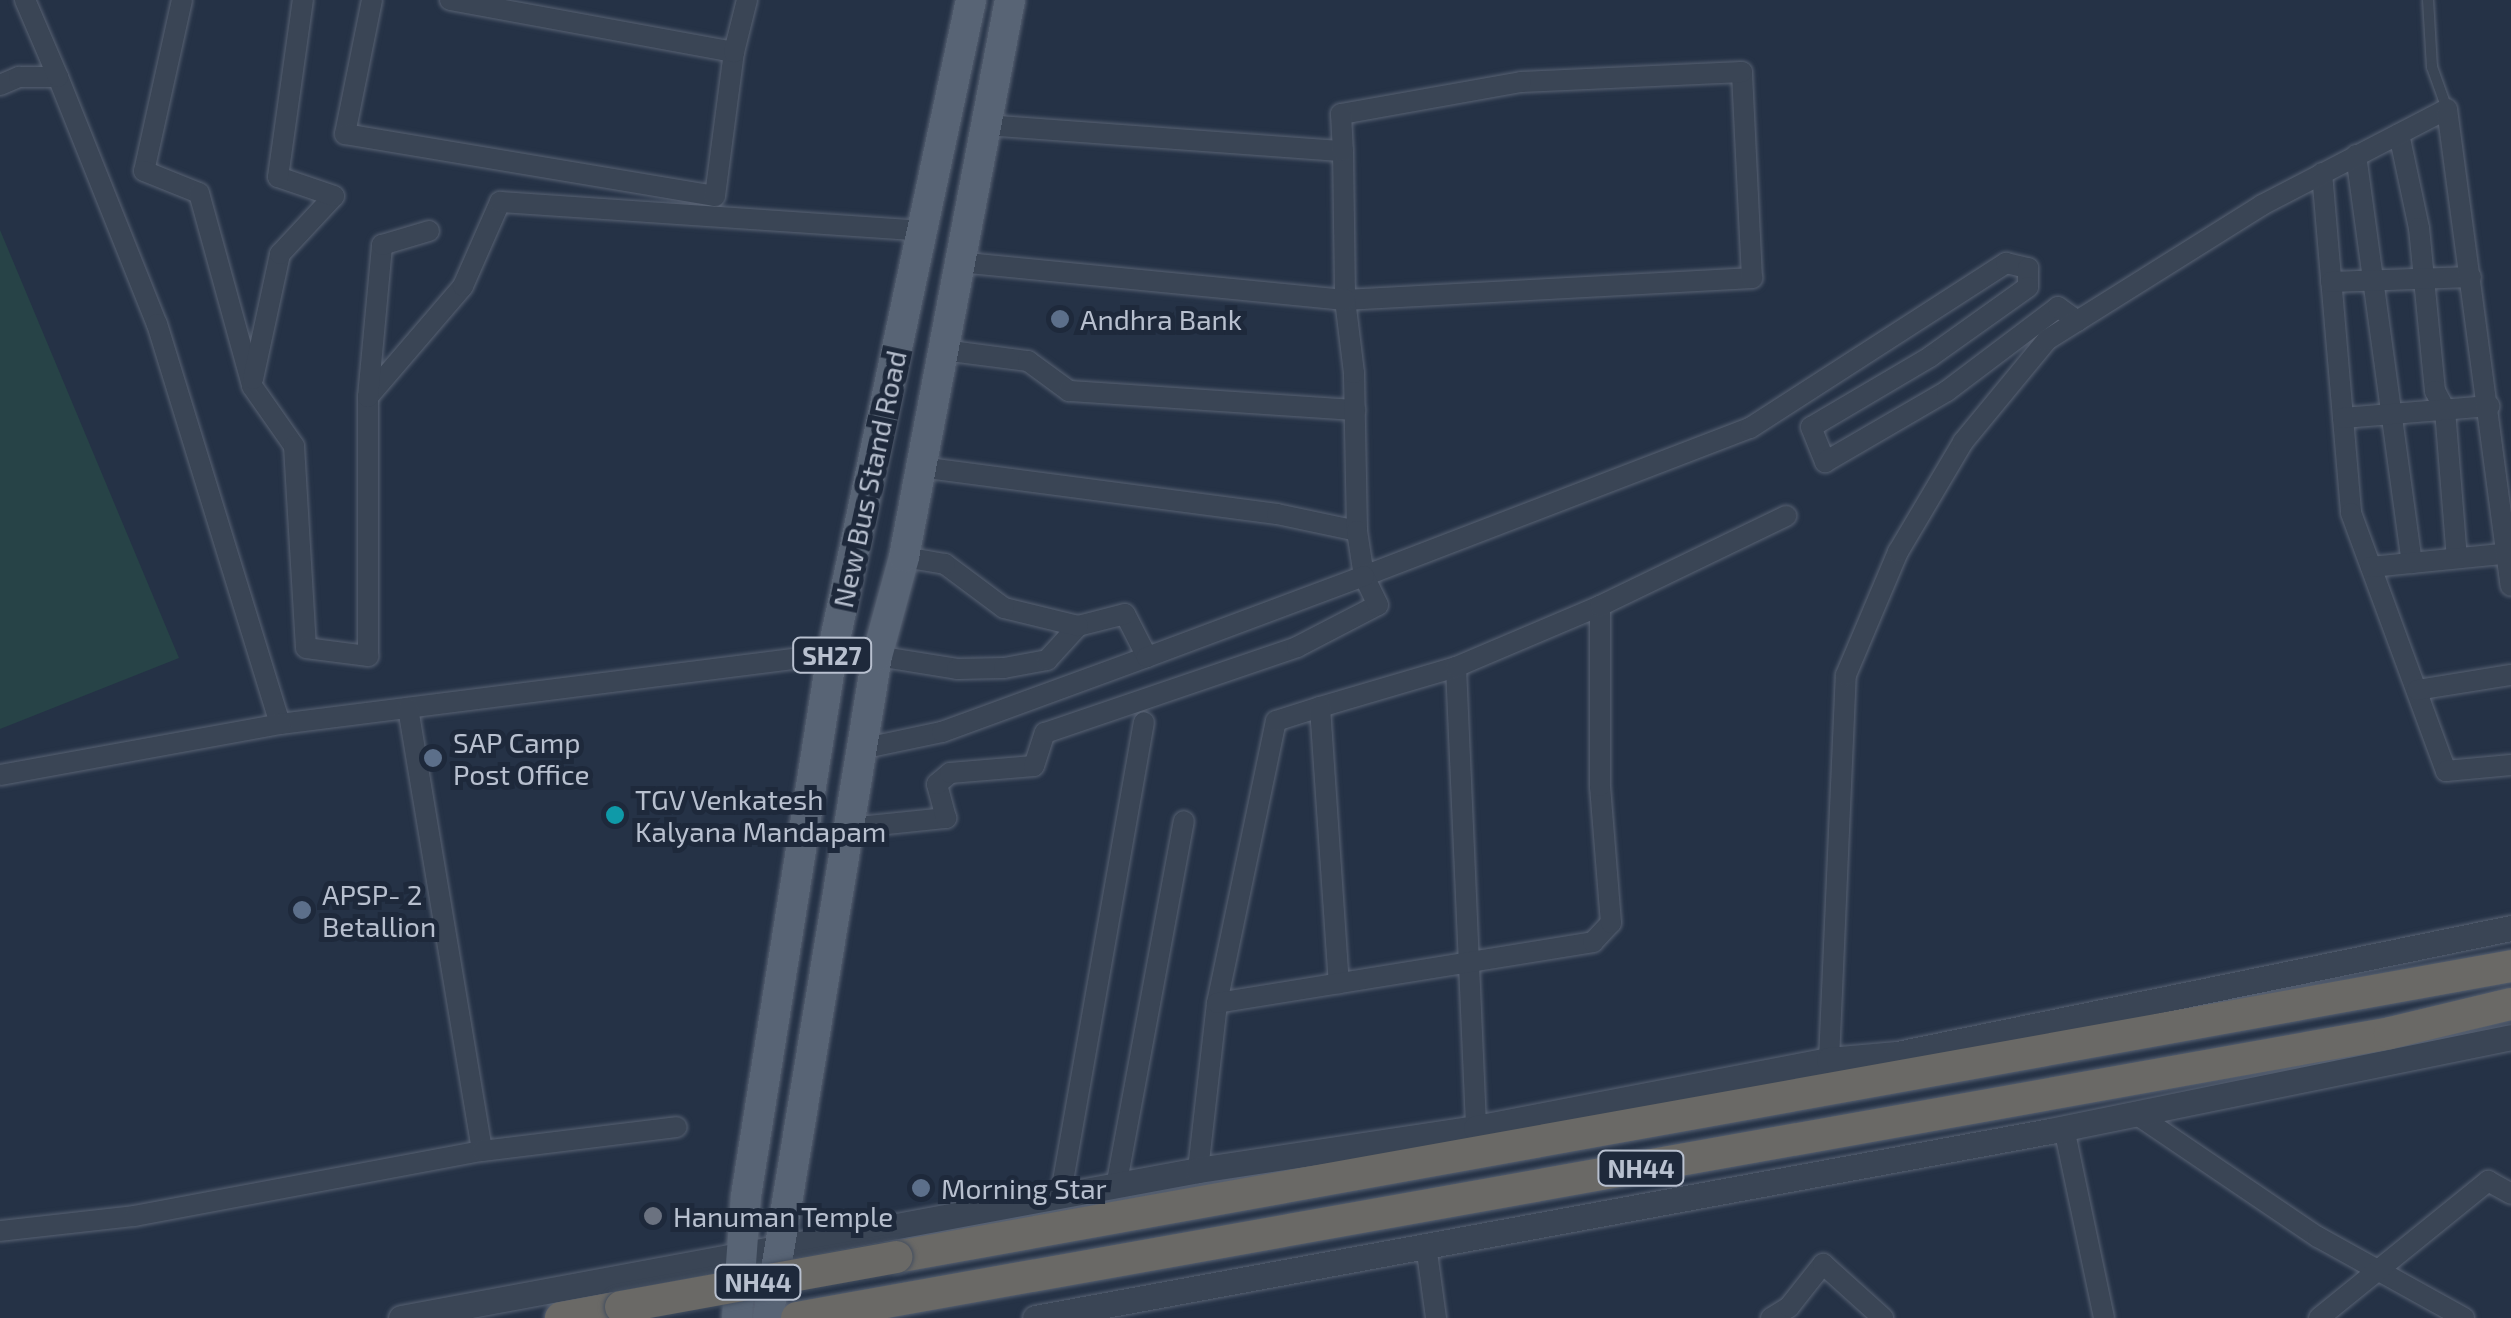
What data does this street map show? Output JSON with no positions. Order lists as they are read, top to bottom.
{
  "streets": {
    "highway": ["NH44"],
    "main road": ["New Bus Stand Road", "SH27"]
  },
  "crossings": [
    ["New Bus Stand Road", "SH27"]
  ],
  "places": [
    "Andhra Bank",
    "SAP Camp Post Office",
    "TGV Venkatesh Kalyana Mandapam",
    "APSP- 2 Betallion",
    "Morning Star",
    "Hanuman Temple"
  ]
}
